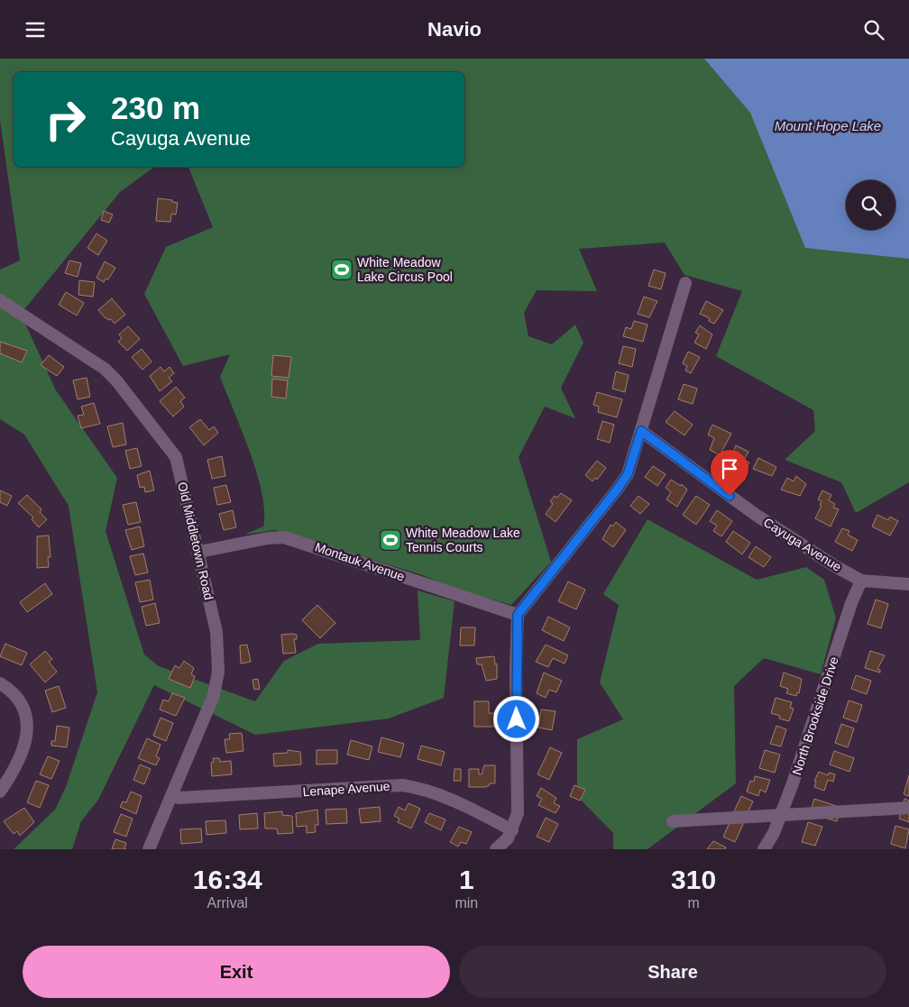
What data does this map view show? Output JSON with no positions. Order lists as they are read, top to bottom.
{
  "streets": {
    "street": [
      "Old Middletown Road",
      "Cayuga Avenue",
      "Montauk Avenue",
      "North Brookside Drive",
      "Lenape Avenue"
    ]
  },
  "crossings": [
    ["Old Middletown Road", "Montauk Avenue"],
    ["Old Middletown Road", "Lenape Avenue"],
    ["Cayuga Avenue", "North Brookside Drive"]
  ],
  "water": ["Mount Hope Lake"],
  "places": {
    "sports": ["White Meadow Lake Circus Pool", "White Meadow Lake Tennis Courts"]
  },
  "page": {
    "header": "Navio",
    "turn": ["230 m", "Cayuga Avenue"],
    "eta": [
      "16:34",
      "Arrival",
      "1",
      "min",
      "310",
      "m"
    ],
    "buttons": ["Exit", "Share"]
  }
}
